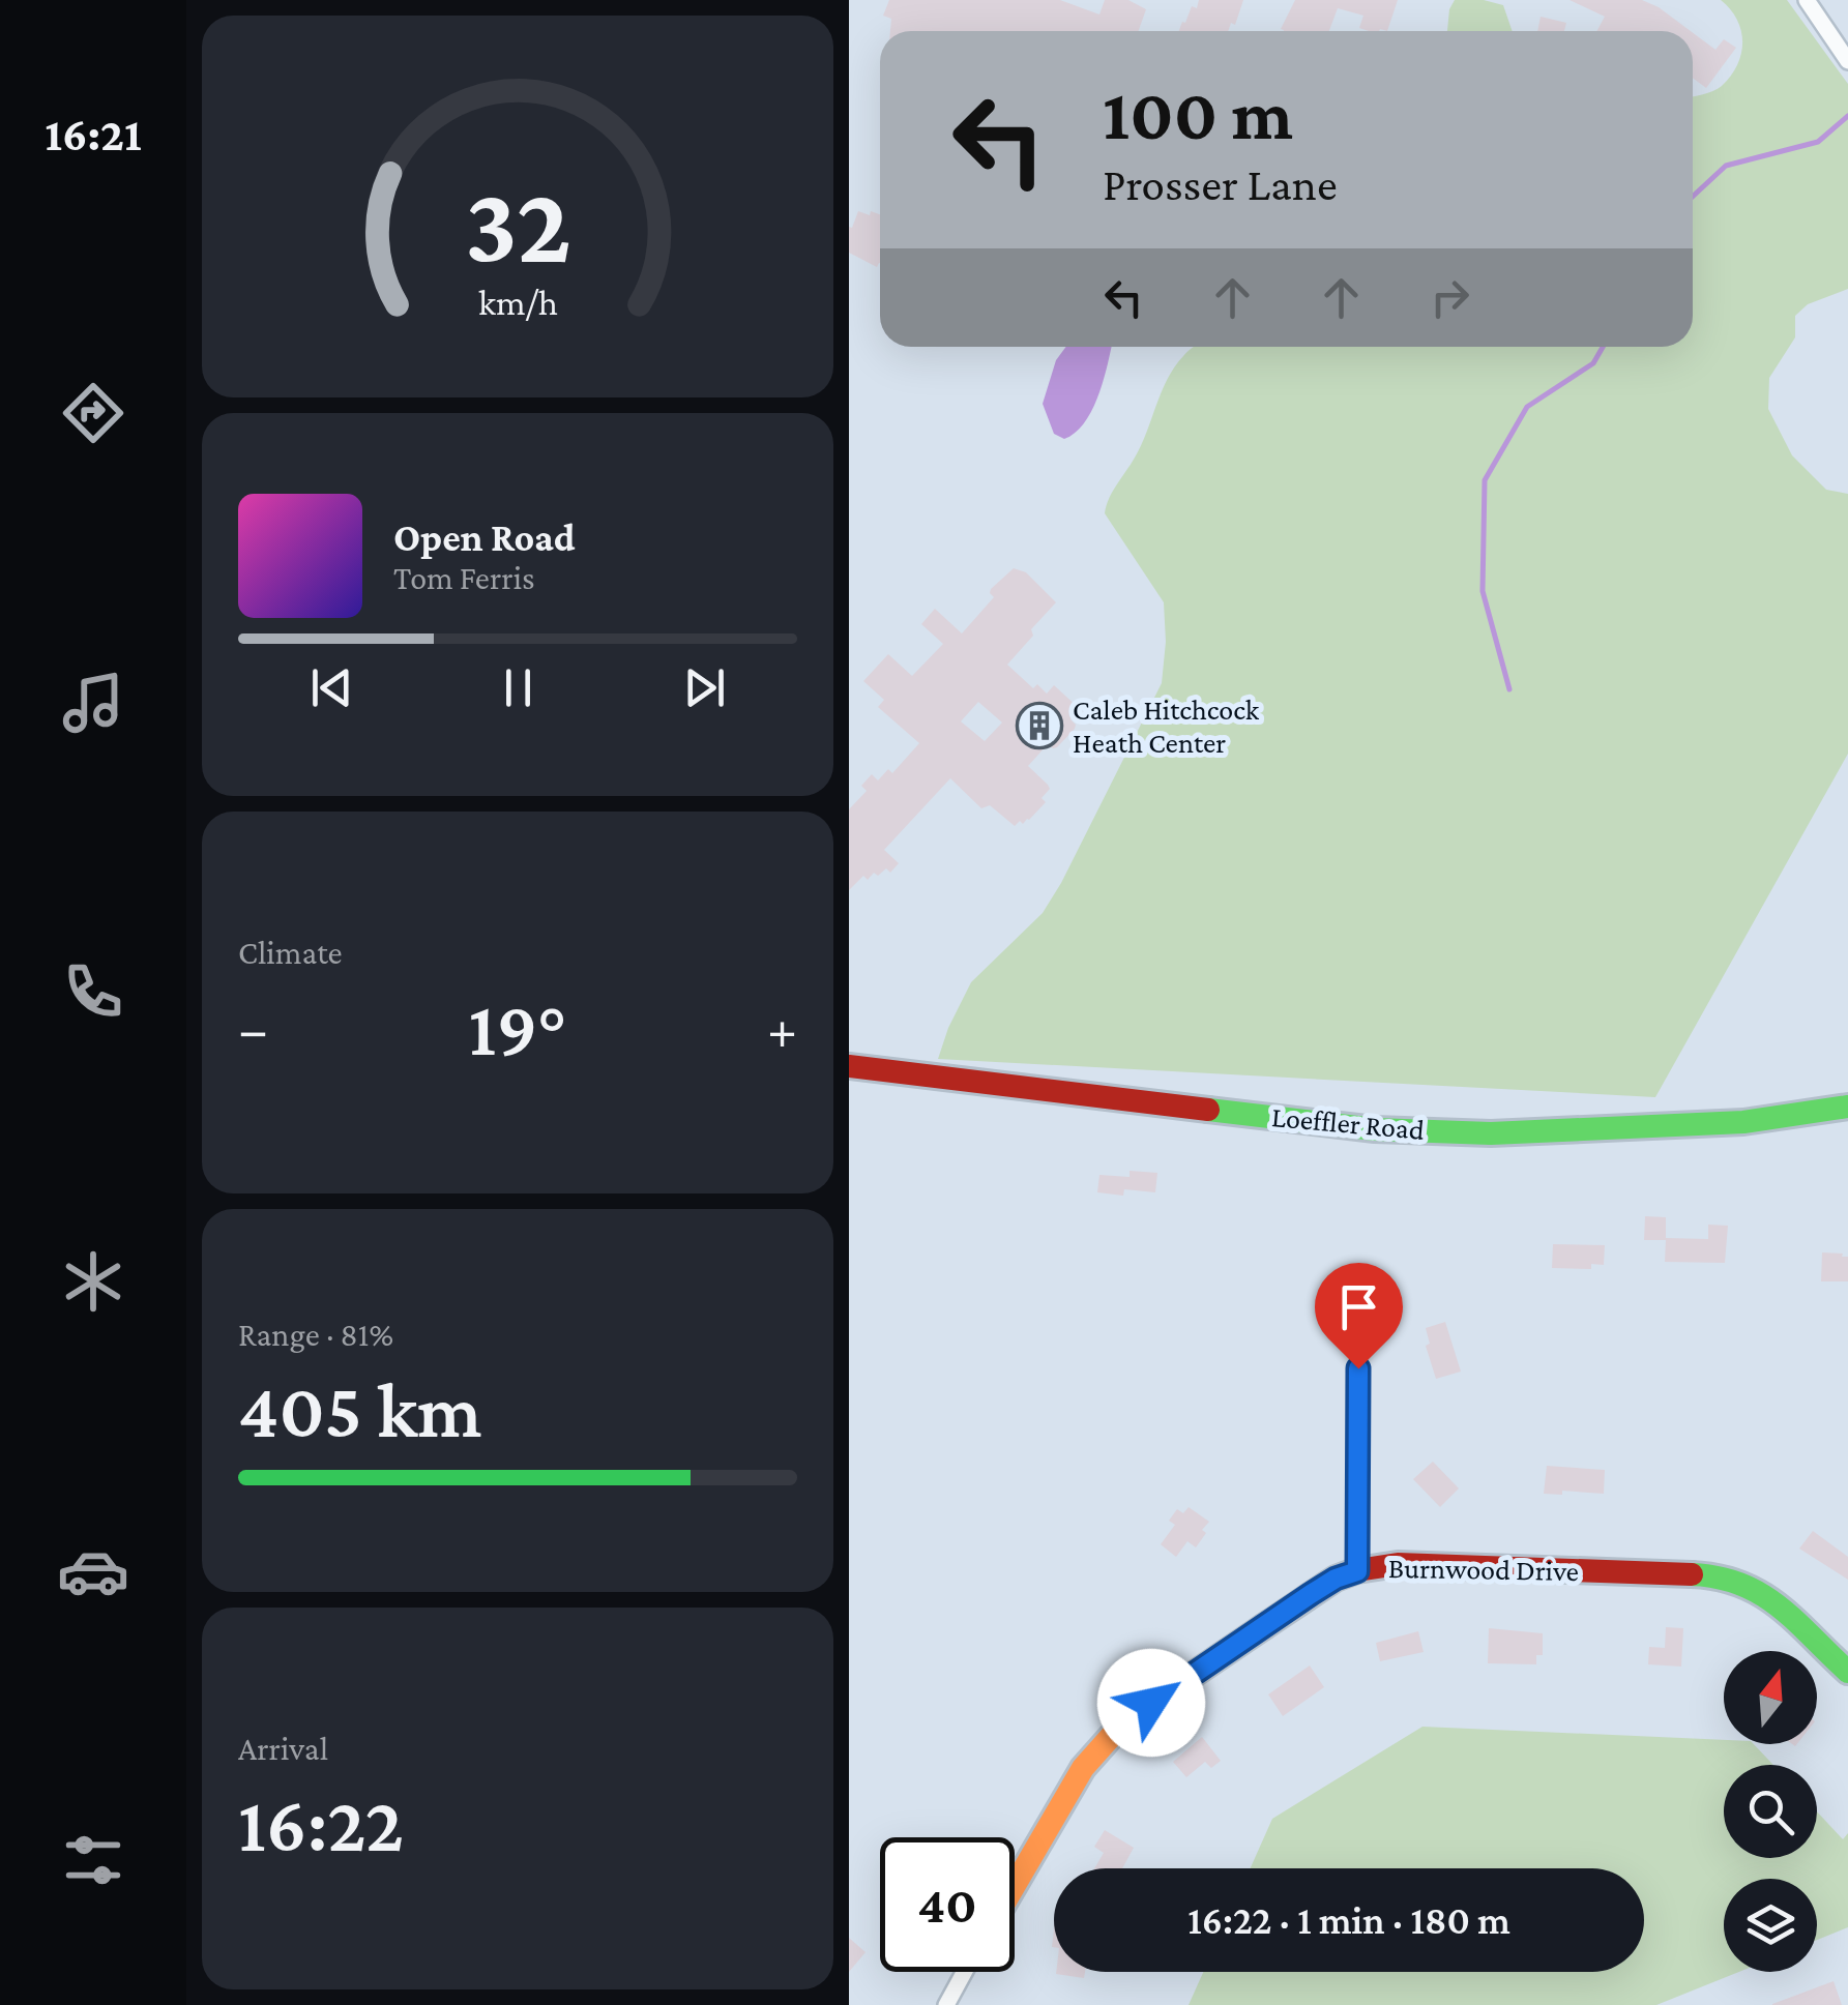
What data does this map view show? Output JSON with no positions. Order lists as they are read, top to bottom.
{
  "streets": {
    "street": ["Loeffler Road", "Burnwood Drive"]
  },
  "places": {
    "building": ["Caleb Hitchcock Heath Center"]
  },
  "north": "top",
  "page": {
    "tabs": "16:21",
    "turn": ["100 m", "Prosser Lane"],
    "song": ["Open Road", "Tom Ferris"],
    "tile": [
      "Climate",
      ["Range · 81%", "405 km"],
      ["Arrival", "16:22"]
    ],
    "heat": ["−", "19°", "+"],
    "limit": "40",
    "trip": "16:22 · 1 min · 180 m",
    "gauge": ["32", "km/h"]
  }
}
